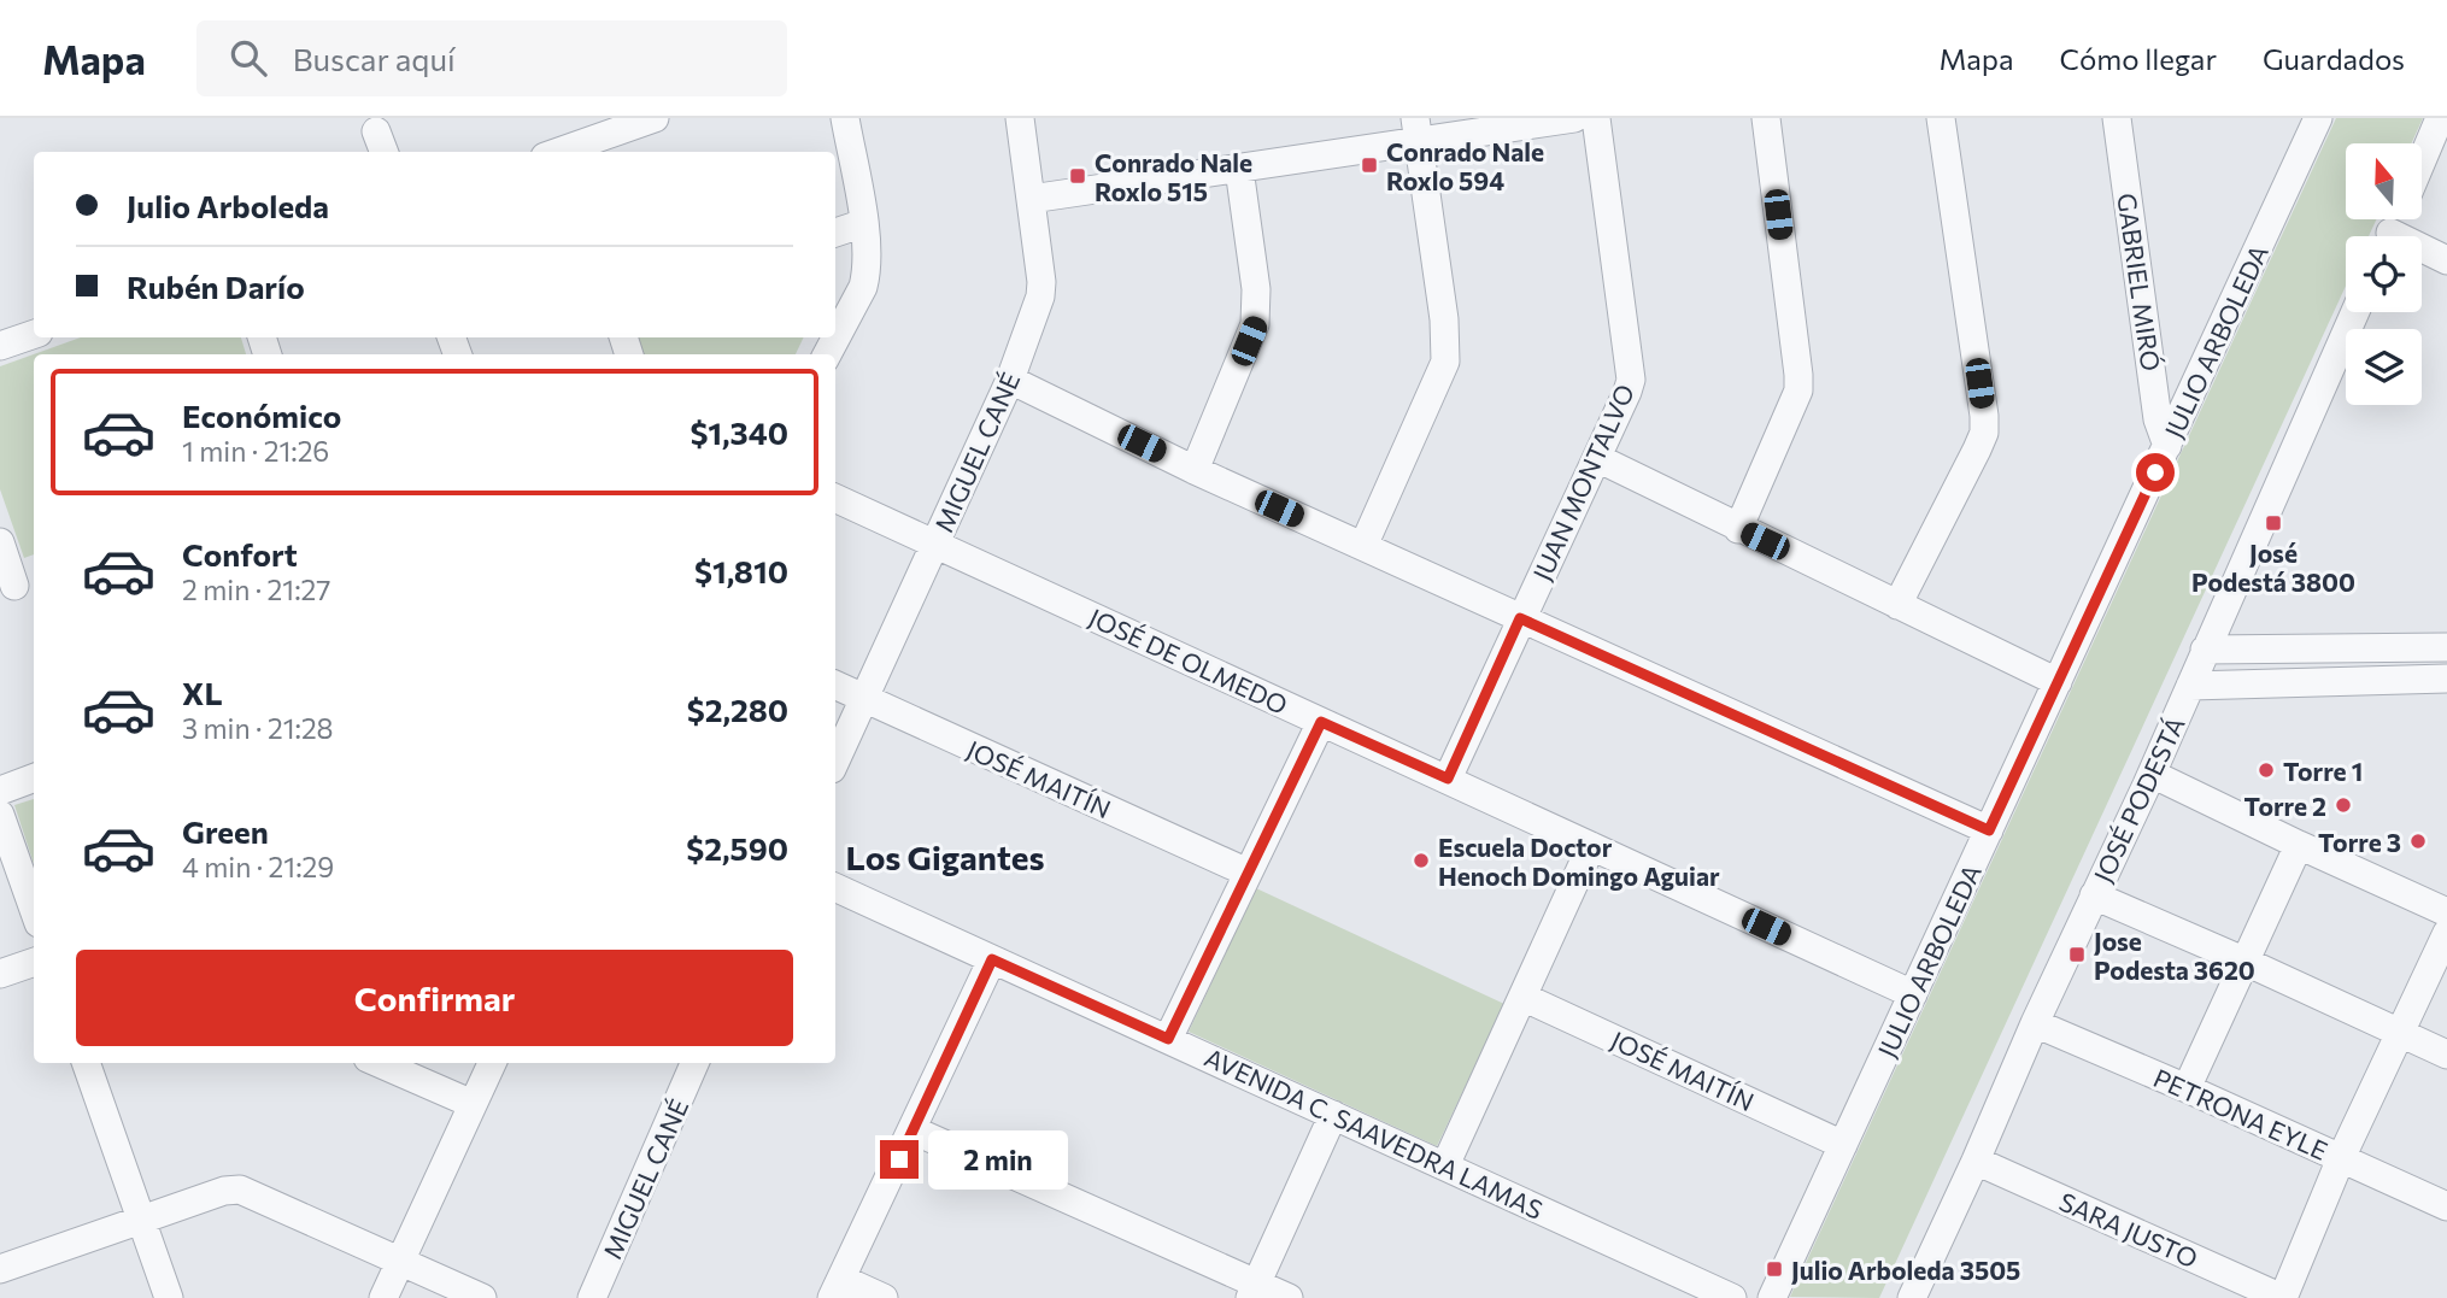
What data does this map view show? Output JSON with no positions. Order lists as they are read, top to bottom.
{
  "streets": {
    "street": [
      "GABRIEL MIRÓ",
      "JULIO ARBOLEDA",
      "MIGUEL CANÉ",
      "JUAN MONTALVO",
      "JOSÉ DE OLMEDO",
      "JOSÉ MAITÍN",
      "JOSÉ PODESTÁ",
      "PETRONA EYLE",
      "AVENIDA C. SAAVEDRA LAMAS",
      "SARA JUSTO"
    ]
  },
  "crossings": [
    ["GABRIEL MIRÓ", "JULIO ARBOLEDA"],
    ["JULIO ARBOLEDA", "JOSÉ DE OLMEDO"],
    ["JULIO ARBOLEDA", "JOSÉ MAITÍN"],
    ["MIGUEL CANÉ", "JOSÉ DE OLMEDO"],
    ["MIGUEL CANÉ", "JOSÉ MAITÍN"],
    ["JUAN MONTALVO", "JOSÉ DE OLMEDO"],
    ["JOSÉ PODESTÁ", "PETRONA EYLE"],
    ["JOSÉ PODESTÁ", "SARA JUSTO"]
  ],
  "districts": ["Los Gigantes"],
  "places": {
    "transit": [
      "Conrado Nale Roxlo 594",
      "Conrado Nale Roxlo 515",
      "José Podestá 3800",
      "Jose Podesta 3620",
      "Julio Arboleda 3505"
    ],
    "other": [
      "Torre 1",
      "Torre 2",
      "Torre 3",
      "Escuela Doctor Henoch Domingo Aguiar"
    ]
  },
  "north": "top",
  "page": {
    "header": "Mapa",
    "search": "Buscar aquí",
    "nav": ["Mapa", "Cómo llegar", "Guardados"],
    "banner": ["Julio Arboleda", "Rubén Darío"],
    "list": [
      {
        "name": "Económico",
        "note": "1 min · 21:26",
        "value": "$1,340"
      },
      {
        "name": "Confort",
        "note": "2 min · 21:27",
        "value": "$1,810"
      },
      {
        "name": "XL",
        "note": "3 min · 21:28",
        "value": "$2,280"
      },
      {
        "name": "Green",
        "note": "4 min · 21:29",
        "value": "$2,590"
      }
    ],
    "buttons": "Confirmar",
    "bubble": "2 min"
  }
}
